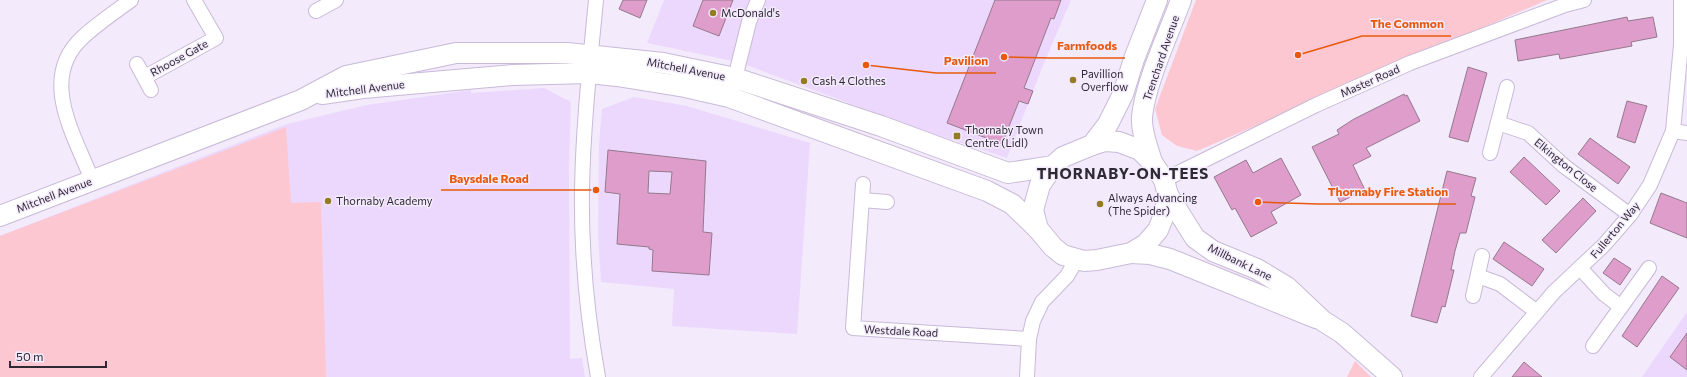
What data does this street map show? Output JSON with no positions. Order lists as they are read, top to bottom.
{
  "streets": {
    "street": [
      "Rhoose Gate",
      "Trenchard Avenue",
      "Mitchell Avenue",
      "Master Road",
      "Elkington Close",
      "Fullerton Way",
      "Millbank Lane",
      "Westdale Road"
    ]
  },
  "crossings": [
    ["Trenchard Avenue", "Mitchell Avenue"],
    ["Trenchard Avenue", "Master Road"],
    ["Trenchard Avenue", "Millbank Lane"],
    ["Mitchell Avenue", "Master Road"],
    ["Mitchell Avenue", "Millbank Lane"],
    ["Master Road", "Millbank Lane"],
    ["Elkington Close", "Fullerton Way"]
  ],
  "districts": ["THORNABY-ON-TEES"],
  "places": {
    "other": [
      "McDonald's",
      "The Common",
      "Farmfoods",
      "Pavilion",
      "Pavillion Overflow",
      "Cash 4 Clothes",
      "Baysdale Road",
      "Thornaby Academy",
      "Thornaby Fire Station",
      "Always Advancing (The Spider)"
    ],
    "transit": ["Thornaby Town Centre (Lidl)"]
  },
  "scale_bar": "50 m"
}
